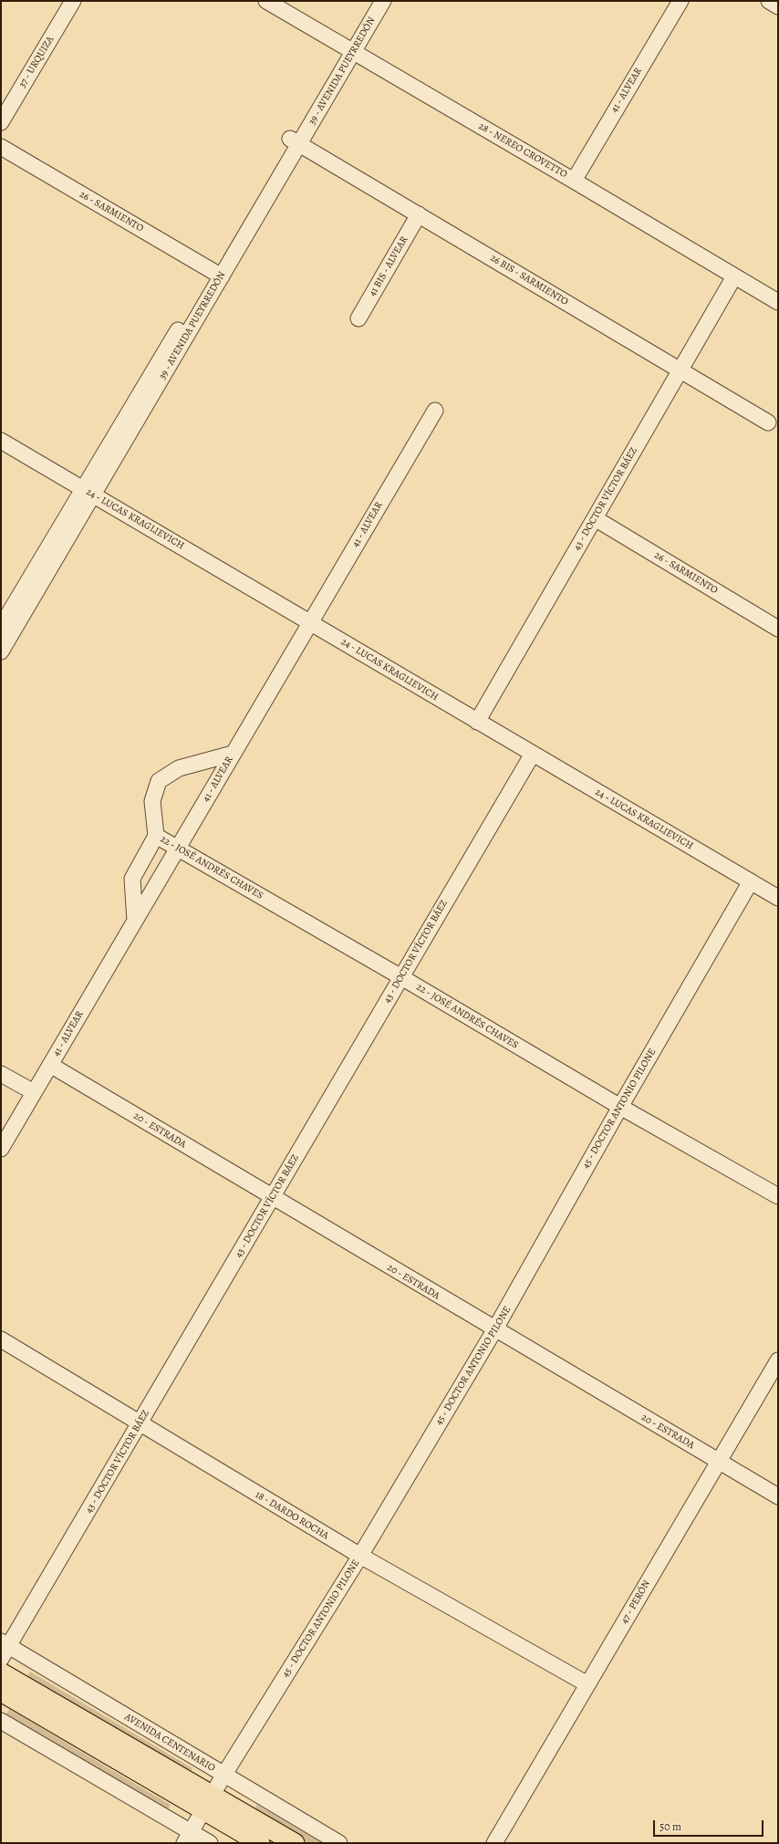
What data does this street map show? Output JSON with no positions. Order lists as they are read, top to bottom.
{
  "streets": {
    "street": [
      "37 - URQUIZA",
      "39 - AVENIDA PUEYRREDÓN",
      "41 - ALVEAR",
      "28 - NEREO CROVETTO",
      "26 - SARMIENTO",
      "41 BIS - ALVEAR",
      "26 BIS - SARMIENTO",
      "43 - DOCTOR VÍCTOR BÁEZ",
      "24 - LUCAS KRAGLIEVICH",
      "22 - JOSÉ ANDRÉS CHAVES",
      "45 - DOCTOR ANTONIO PILONE",
      "20 - ESTRADA",
      "18 - DARDO ROCHA",
      "47 - PERÓN",
      "AVENIDA CENTENARIO"
    ]
  },
  "crossings": [
    ["39 - AVENIDA PUEYRREDÓN", "28 - NEREO CROVETTO"],
    ["39 - AVENIDA PUEYRREDÓN", "26 - SARMIENTO"],
    ["39 - AVENIDA PUEYRREDÓN", "26 BIS - SARMIENTO"],
    ["39 - AVENIDA PUEYRREDÓN", "24 - LUCAS KRAGLIEVICH"],
    ["41 - ALVEAR", "28 - NEREO CROVETTO"],
    ["41 - ALVEAR", "24 - LUCAS KRAGLIEVICH"],
    ["41 - ALVEAR", "22 - JOSÉ ANDRÉS CHAVES"],
    ["41 - ALVEAR", "20 - ESTRADA"],
    ["28 - NEREO CROVETTO", "43 - DOCTOR VÍCTOR BÁEZ"],
    ["26 - SARMIENTO", "43 - DOCTOR VÍCTOR BÁEZ"],
    ["41 BIS - ALVEAR", "26 BIS - SARMIENTO"],
    ["26 BIS - SARMIENTO", "43 - DOCTOR VÍCTOR BÁEZ"],
    ["43 - DOCTOR VÍCTOR BÁEZ", "24 - LUCAS KRAGLIEVICH"],
    ["43 - DOCTOR VÍCTOR BÁEZ", "22 - JOSÉ ANDRÉS CHAVES"],
    ["43 - DOCTOR VÍCTOR BÁEZ", "20 - ESTRADA"],
    ["43 - DOCTOR VÍCTOR BÁEZ", "18 - DARDO ROCHA"],
    ["43 - DOCTOR VÍCTOR BÁEZ", "AVENIDA CENTENARIO"],
    ["24 - LUCAS KRAGLIEVICH", "45 - DOCTOR ANTONIO PILONE"],
    ["22 - JOSÉ ANDRÉS CHAVES", "45 - DOCTOR ANTONIO PILONE"],
    ["45 - DOCTOR ANTONIO PILONE", "20 - ESTRADA"],
    ["45 - DOCTOR ANTONIO PILONE", "18 - DARDO ROCHA"],
    ["45 - DOCTOR ANTONIO PILONE", "AVENIDA CENTENARIO"],
    ["20 - ESTRADA", "47 - PERÓN"],
    ["18 - DARDO ROCHA", "47 - PERÓN"]
  ],
  "scale_bar": "50 m"
}
